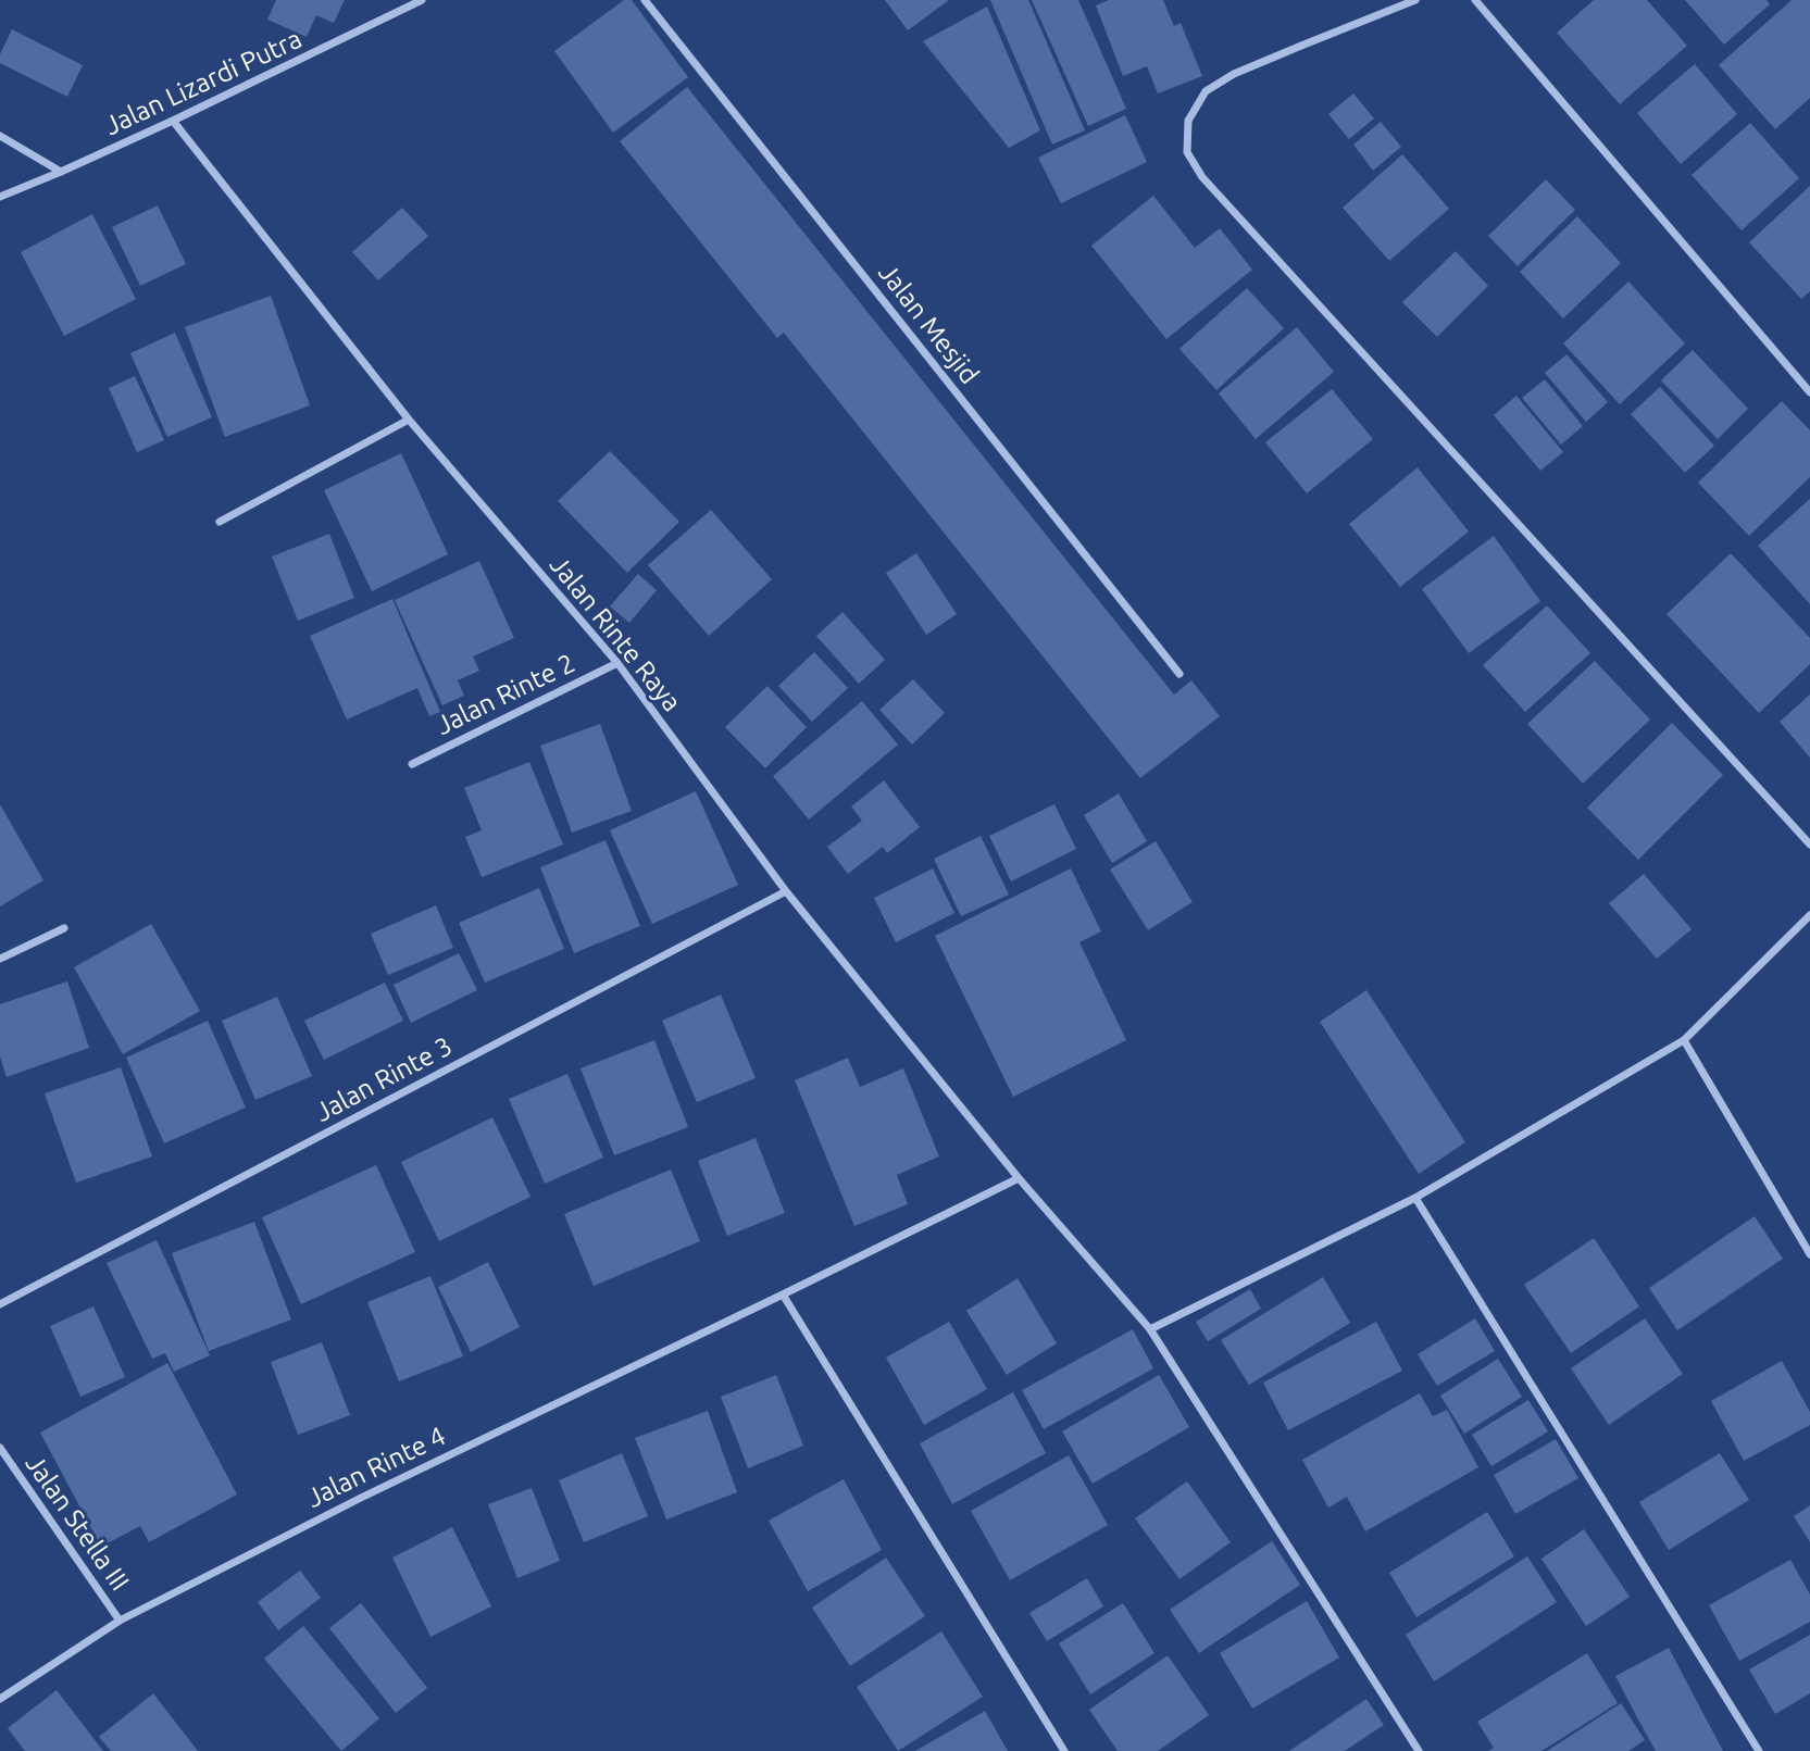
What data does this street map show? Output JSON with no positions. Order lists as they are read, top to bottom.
{
  "streets": {
    "street": [
      "Jalan Lizardi Putra",
      "Jalan Mesjid",
      "Jalan Rinte Raya",
      "Jalan Rinte 2",
      "Jalan Rinte 3",
      "Jalan Rinte 4",
      "Jalan Stella III"
    ]
  },
  "crossings": [
    ["Jalan Lizardi Putra", "Jalan Rinte Raya"],
    ["Jalan Rinte Raya", "Jalan Rinte 2"],
    ["Jalan Rinte Raya", "Jalan Rinte 3"],
    ["Jalan Rinte Raya", "Jalan Rinte 4"],
    ["Jalan Rinte 4", "Jalan Stella III"]
  ]
}
